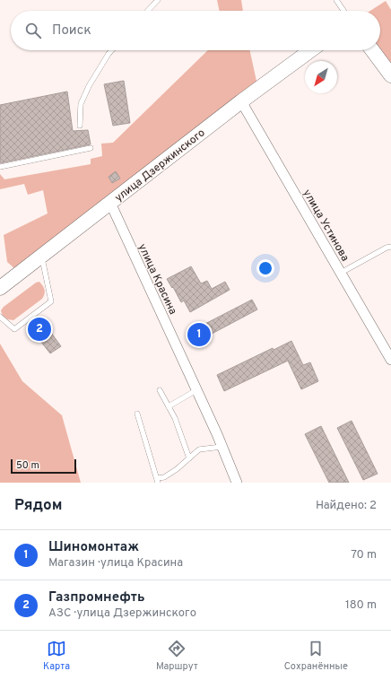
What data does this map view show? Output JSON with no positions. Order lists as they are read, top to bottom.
{
  "streets": {
    "street": ["улица Дзержинского", "улица Устинова", "улица Красина"]
  },
  "crossings": [
    ["улица Дзержинского", "улица Устинова"],
    ["улица Дзержинского", "улица Красина"]
  ],
  "scale_bar": "50 m",
  "north": "bottom left",
  "page": {
    "search": "Поиск",
    "pins": ["2", "1"],
    "scale": "50 m",
    "heading": ["Рядом", "Найдено: 2"],
    "list": [
      {
        "mark": "1",
        "name": "Шиномонтаж",
        "note": "Магазин · улица Красина",
        "value": "70 m"
      },
      {
        "mark": "2",
        "name": "Газпромнефть",
        "note": "АЗС · улица Дзержинского",
        "value": "180 m"
      }
    ],
    "nav": ["Карта", "Маршрут", "Сохранённые"]
  }
}
